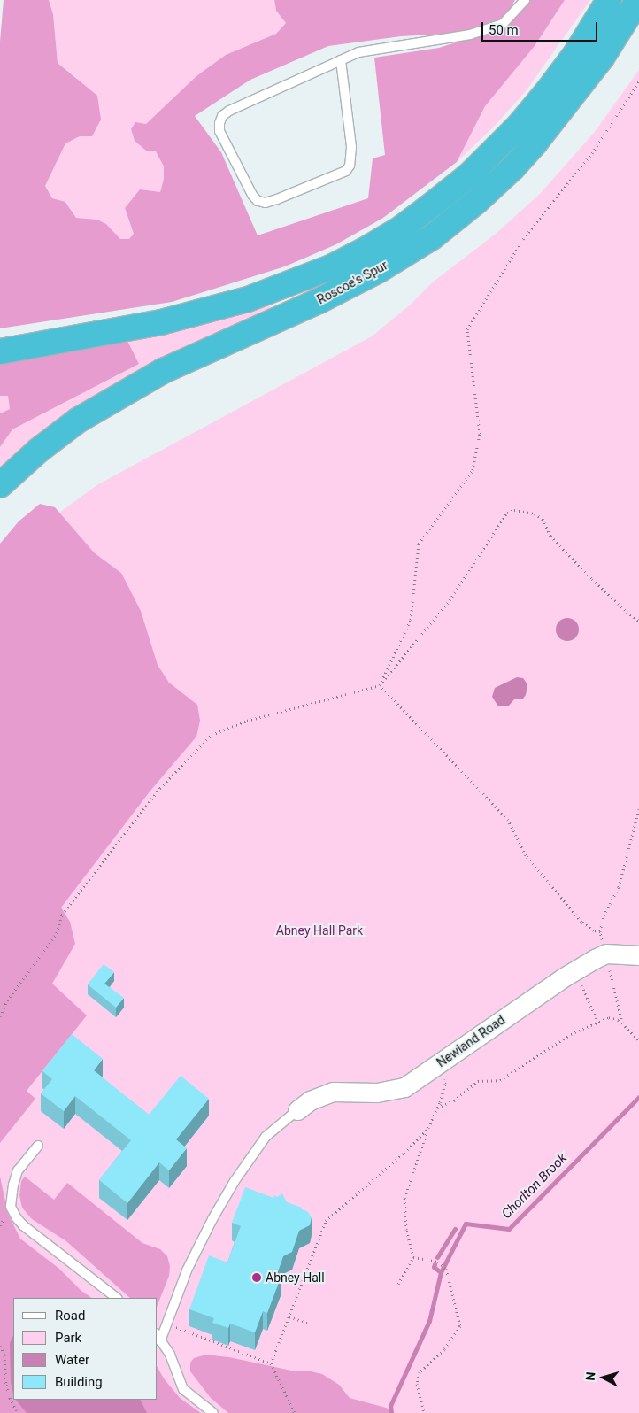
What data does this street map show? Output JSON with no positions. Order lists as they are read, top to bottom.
{
  "streets": {
    "highway": ["Roscoe's Spur"],
    "street": ["Newland Road"]
  },
  "water": ["Chorlton Brook"],
  "parks": ["Abney Hall Park"],
  "places": ["Abney Hall"],
  "legend": [
    "Road",
    "Park",
    "Water",
    "Building"
  ],
  "scale_bar": "50 m",
  "north": "left"
}
